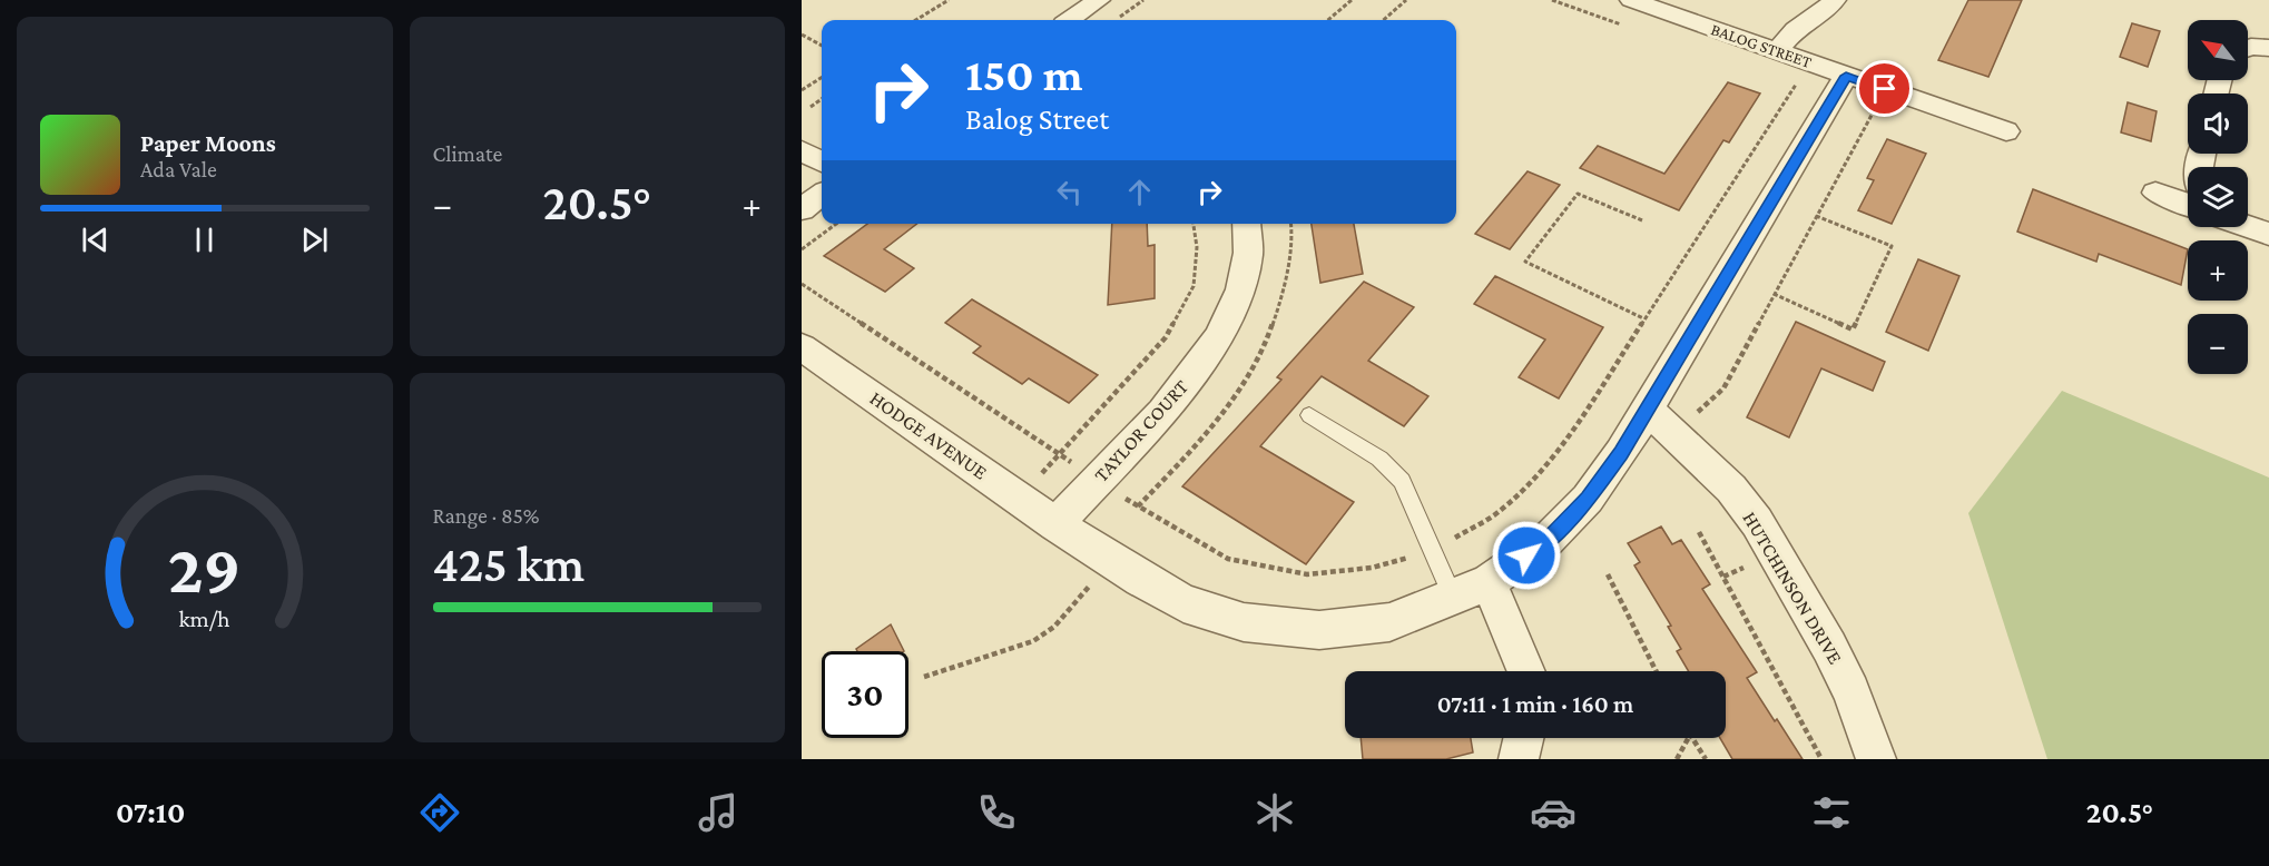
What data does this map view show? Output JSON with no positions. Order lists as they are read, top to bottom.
{
  "streets": {
    "street": [
      "BALOG STREET",
      "TAYLOR COURT",
      "HODGE AVENUE",
      "HUTCHINSON DRIVE"
    ]
  },
  "crossings": [
    ["BALOG STREET", "HODGE AVENUE"],
    ["TAYLOR COURT", "HODGE AVENUE"],
    ["HODGE AVENUE", "HUTCHINSON DRIVE"]
  ],
  "north": "top left",
  "page": {
    "tile": [
      "Climate",
      ["Range · 85%", "425 km"]
    ],
    "map_buttons": ["+", "−"],
    "turn": ["150 m", "Balog Street"],
    "song": ["Paper Moons", "Ada Vale"],
    "heat": ["−", "20.5°", "+"],
    "limit": "30",
    "trip": "07:11 · 1 min · 160 m",
    "tabs": ["07:10", "20.5°"],
    "gauge": ["29", "km/h"]
  }
}
